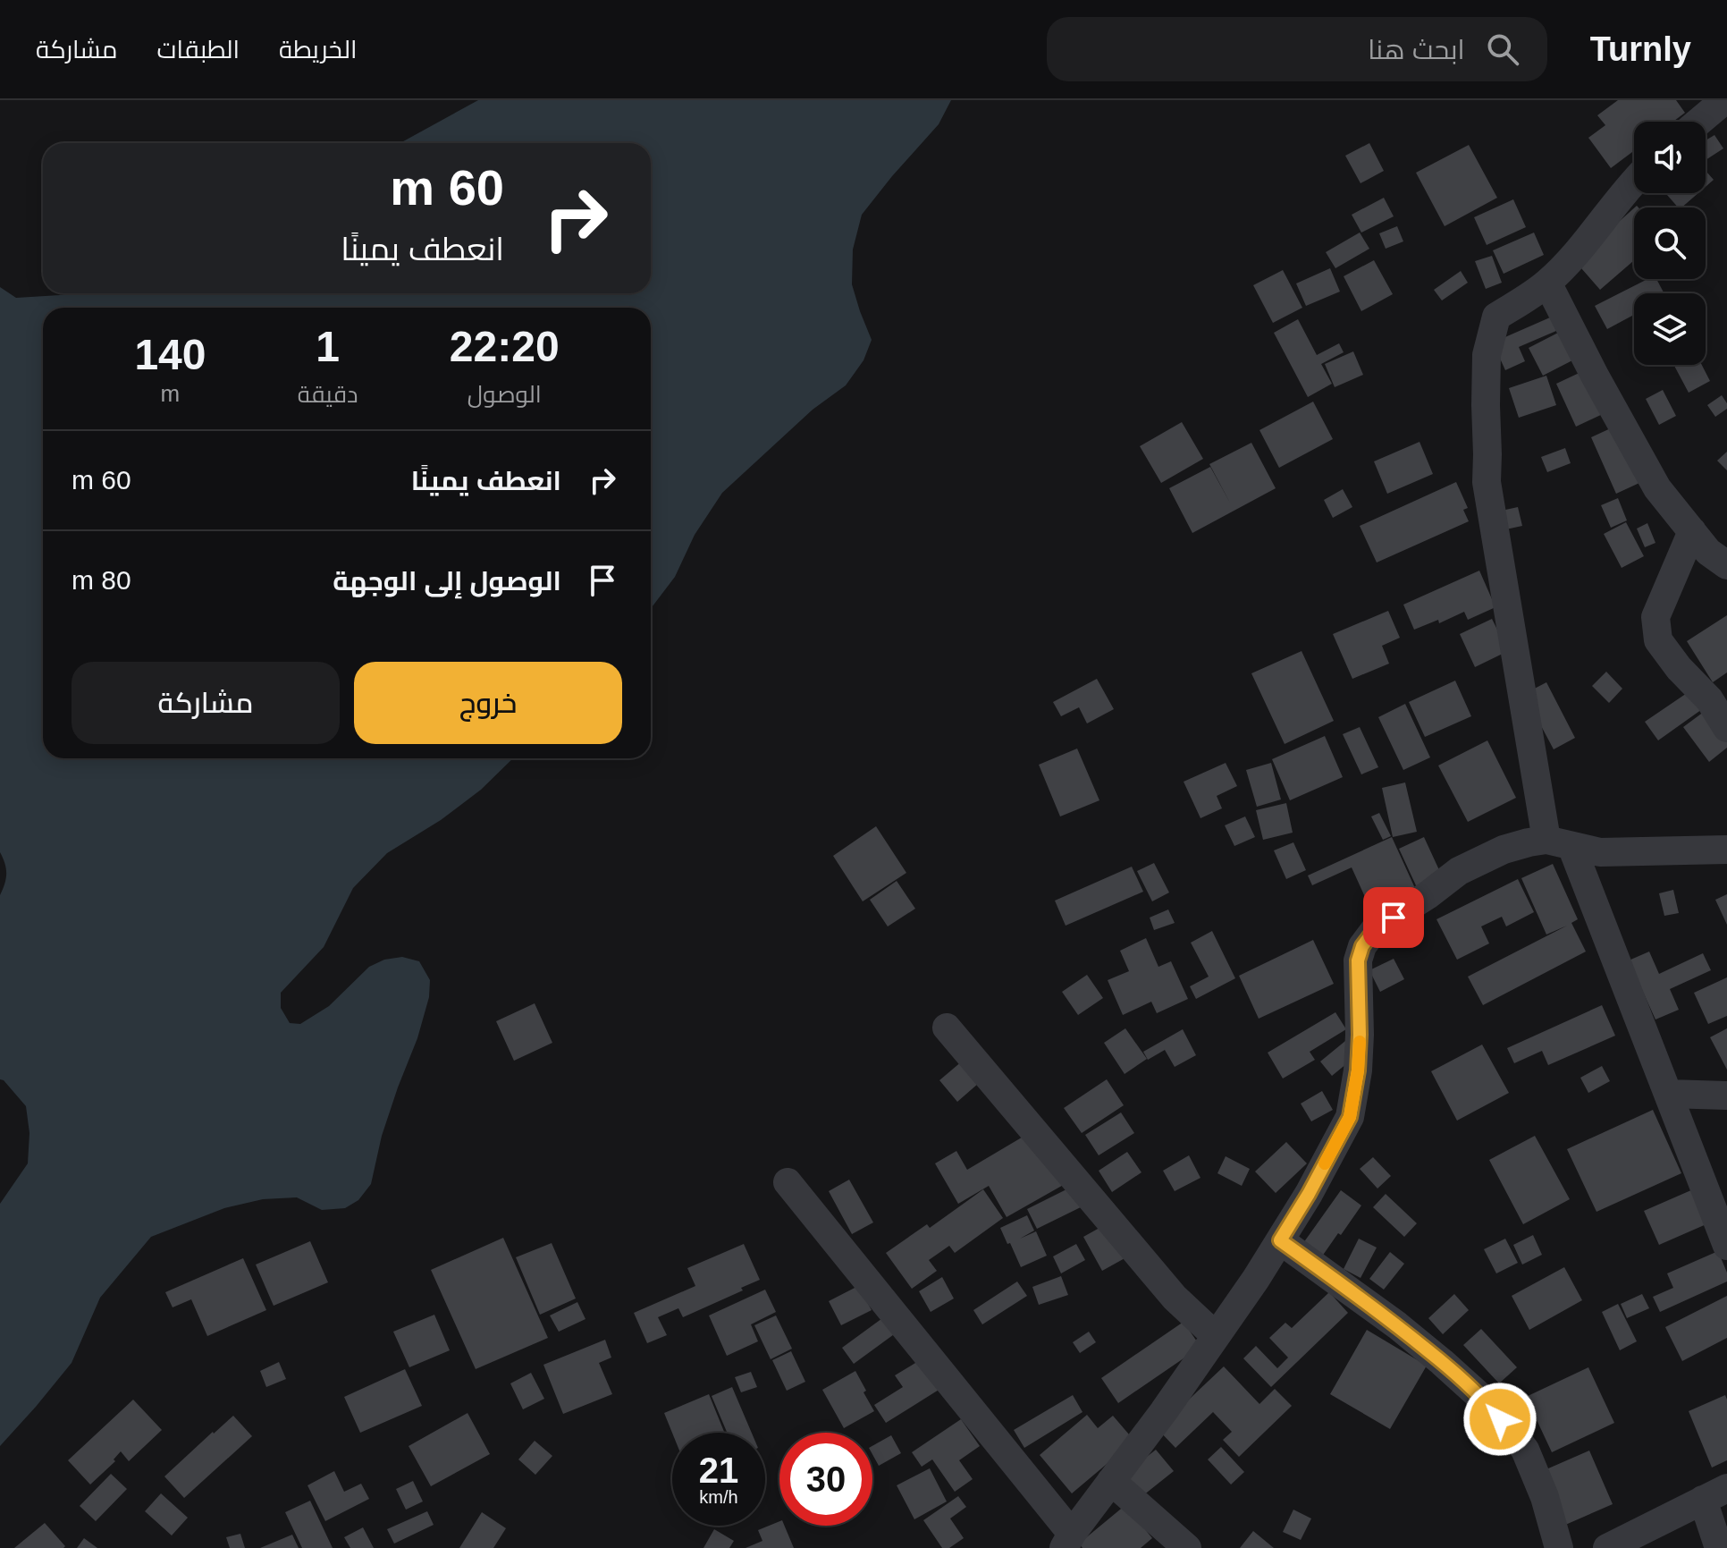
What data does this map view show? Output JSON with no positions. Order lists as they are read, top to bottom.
{
  "page": {
    "header": "Turnly",
    "search": "ابحث هنا",
    "nav": ["الخريطة", "الطبقات", "مشاركة"],
    "turn": ["60 m", "انعطف يمينًا"],
    "eta": [
      "22:20",
      "الوصول",
      "1",
      "دقيقة",
      "140",
      "m"
    ],
    "list": [
      {
        "name": "انعطف يمينًا",
        "value": "60 m"
      },
      {
        "name": "الوصول إلى الوجهة",
        "value": "80 m"
      }
    ],
    "buttons": ["خروج", "مشاركة"],
    "speed": "21 km/h",
    "limit": "30"
  }
}
